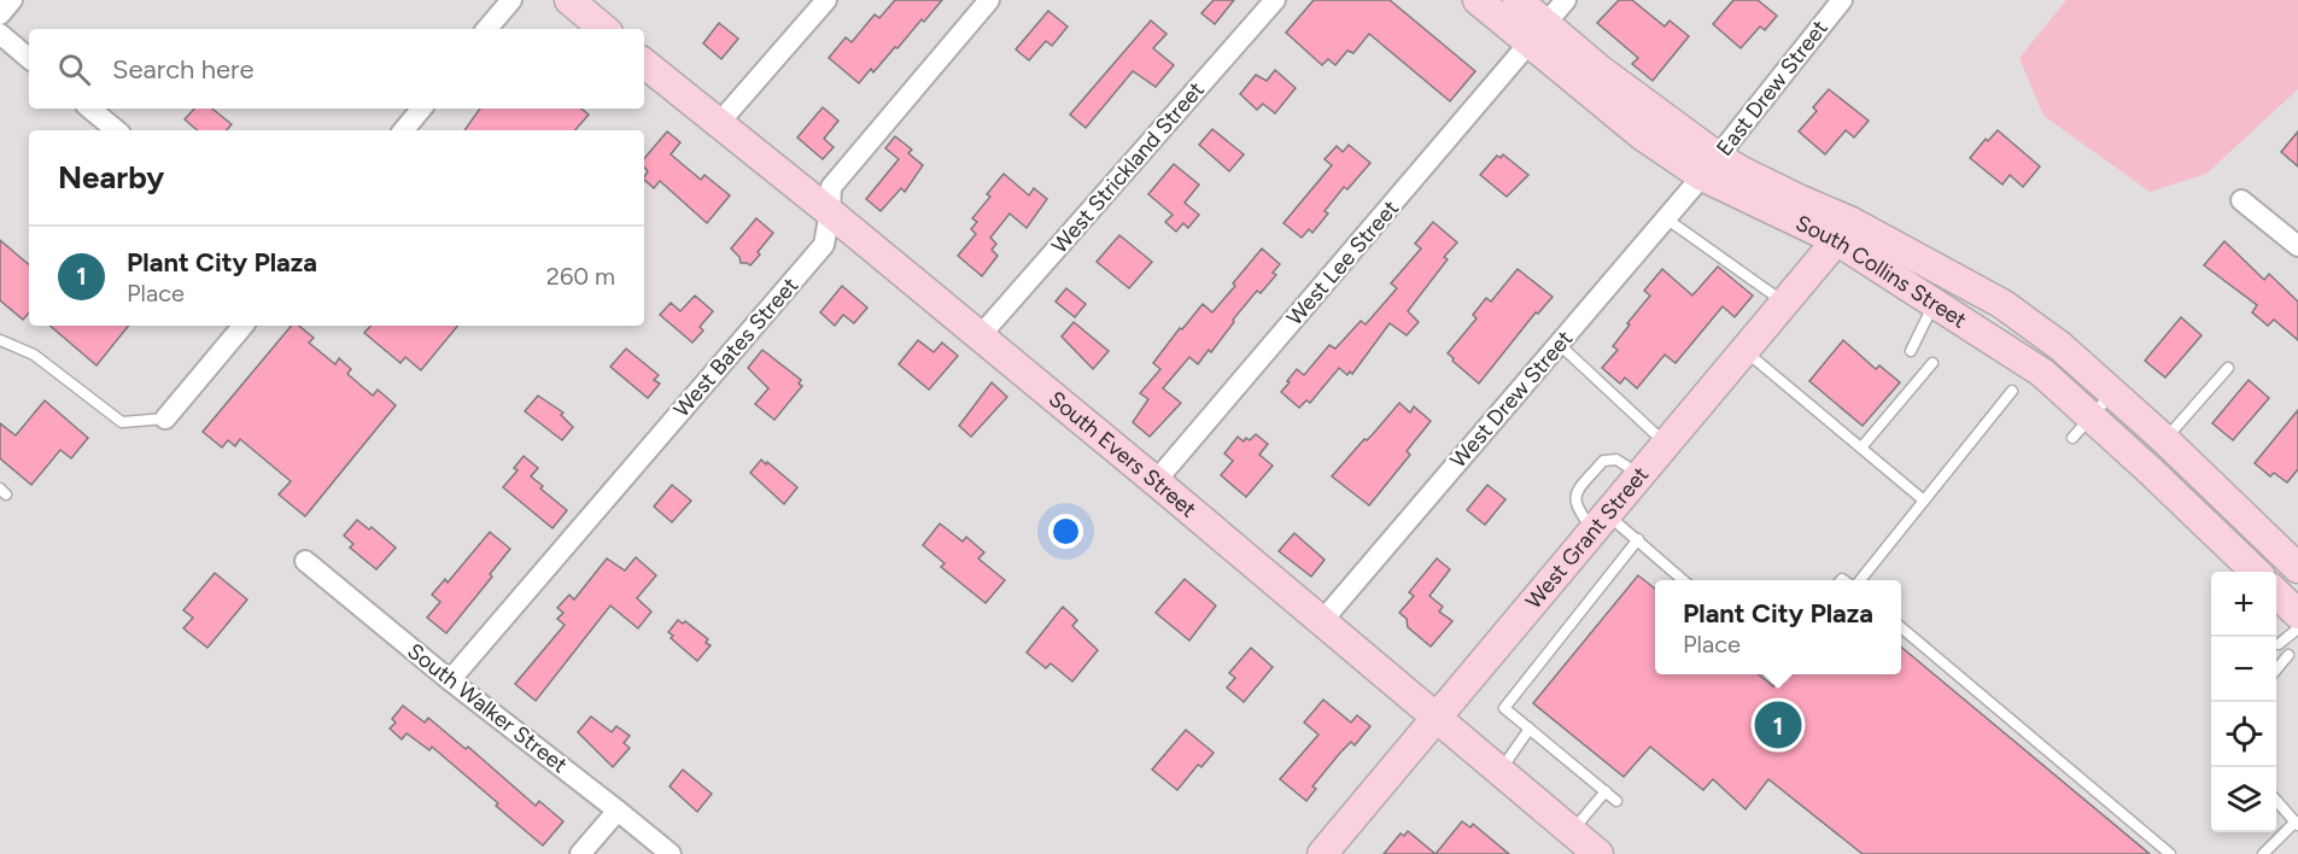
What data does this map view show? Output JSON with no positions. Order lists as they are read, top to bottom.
{
  "streets": {
    "street": [
      "East Drew Street",
      "West Strickland Street",
      "West Lee Street",
      "South Collins Street",
      "West Bates Street",
      "West Drew Street",
      "South Evers Street",
      "West Grant Street",
      "South Walker Street"
    ]
  },
  "crossings": [
    ["East Drew Street", "South Collins Street"],
    ["East Drew Street", "West Drew Street"],
    ["West Strickland Street", "South Evers Street"],
    ["West Lee Street", "South Collins Street"],
    ["West Lee Street", "South Evers Street"],
    ["South Collins Street", "West Drew Street"],
    ["South Collins Street", "West Grant Street"],
    ["West Bates Street", "South Evers Street"],
    ["West Bates Street", "South Walker Street"],
    ["West Drew Street", "South Evers Street"],
    ["South Evers Street", "West Grant Street"]
  ],
  "page": {
    "search": "Search here",
    "heading": "Nearby",
    "list": [
      {
        "mark": "1",
        "name": "Plant City Plaza",
        "note": "Place",
        "value": "260 m"
      }
    ],
    "map_buttons": ["+", "−"],
    "popup": ["Plant City Plaza", "Place"],
    "pins": "1"
  }
}
